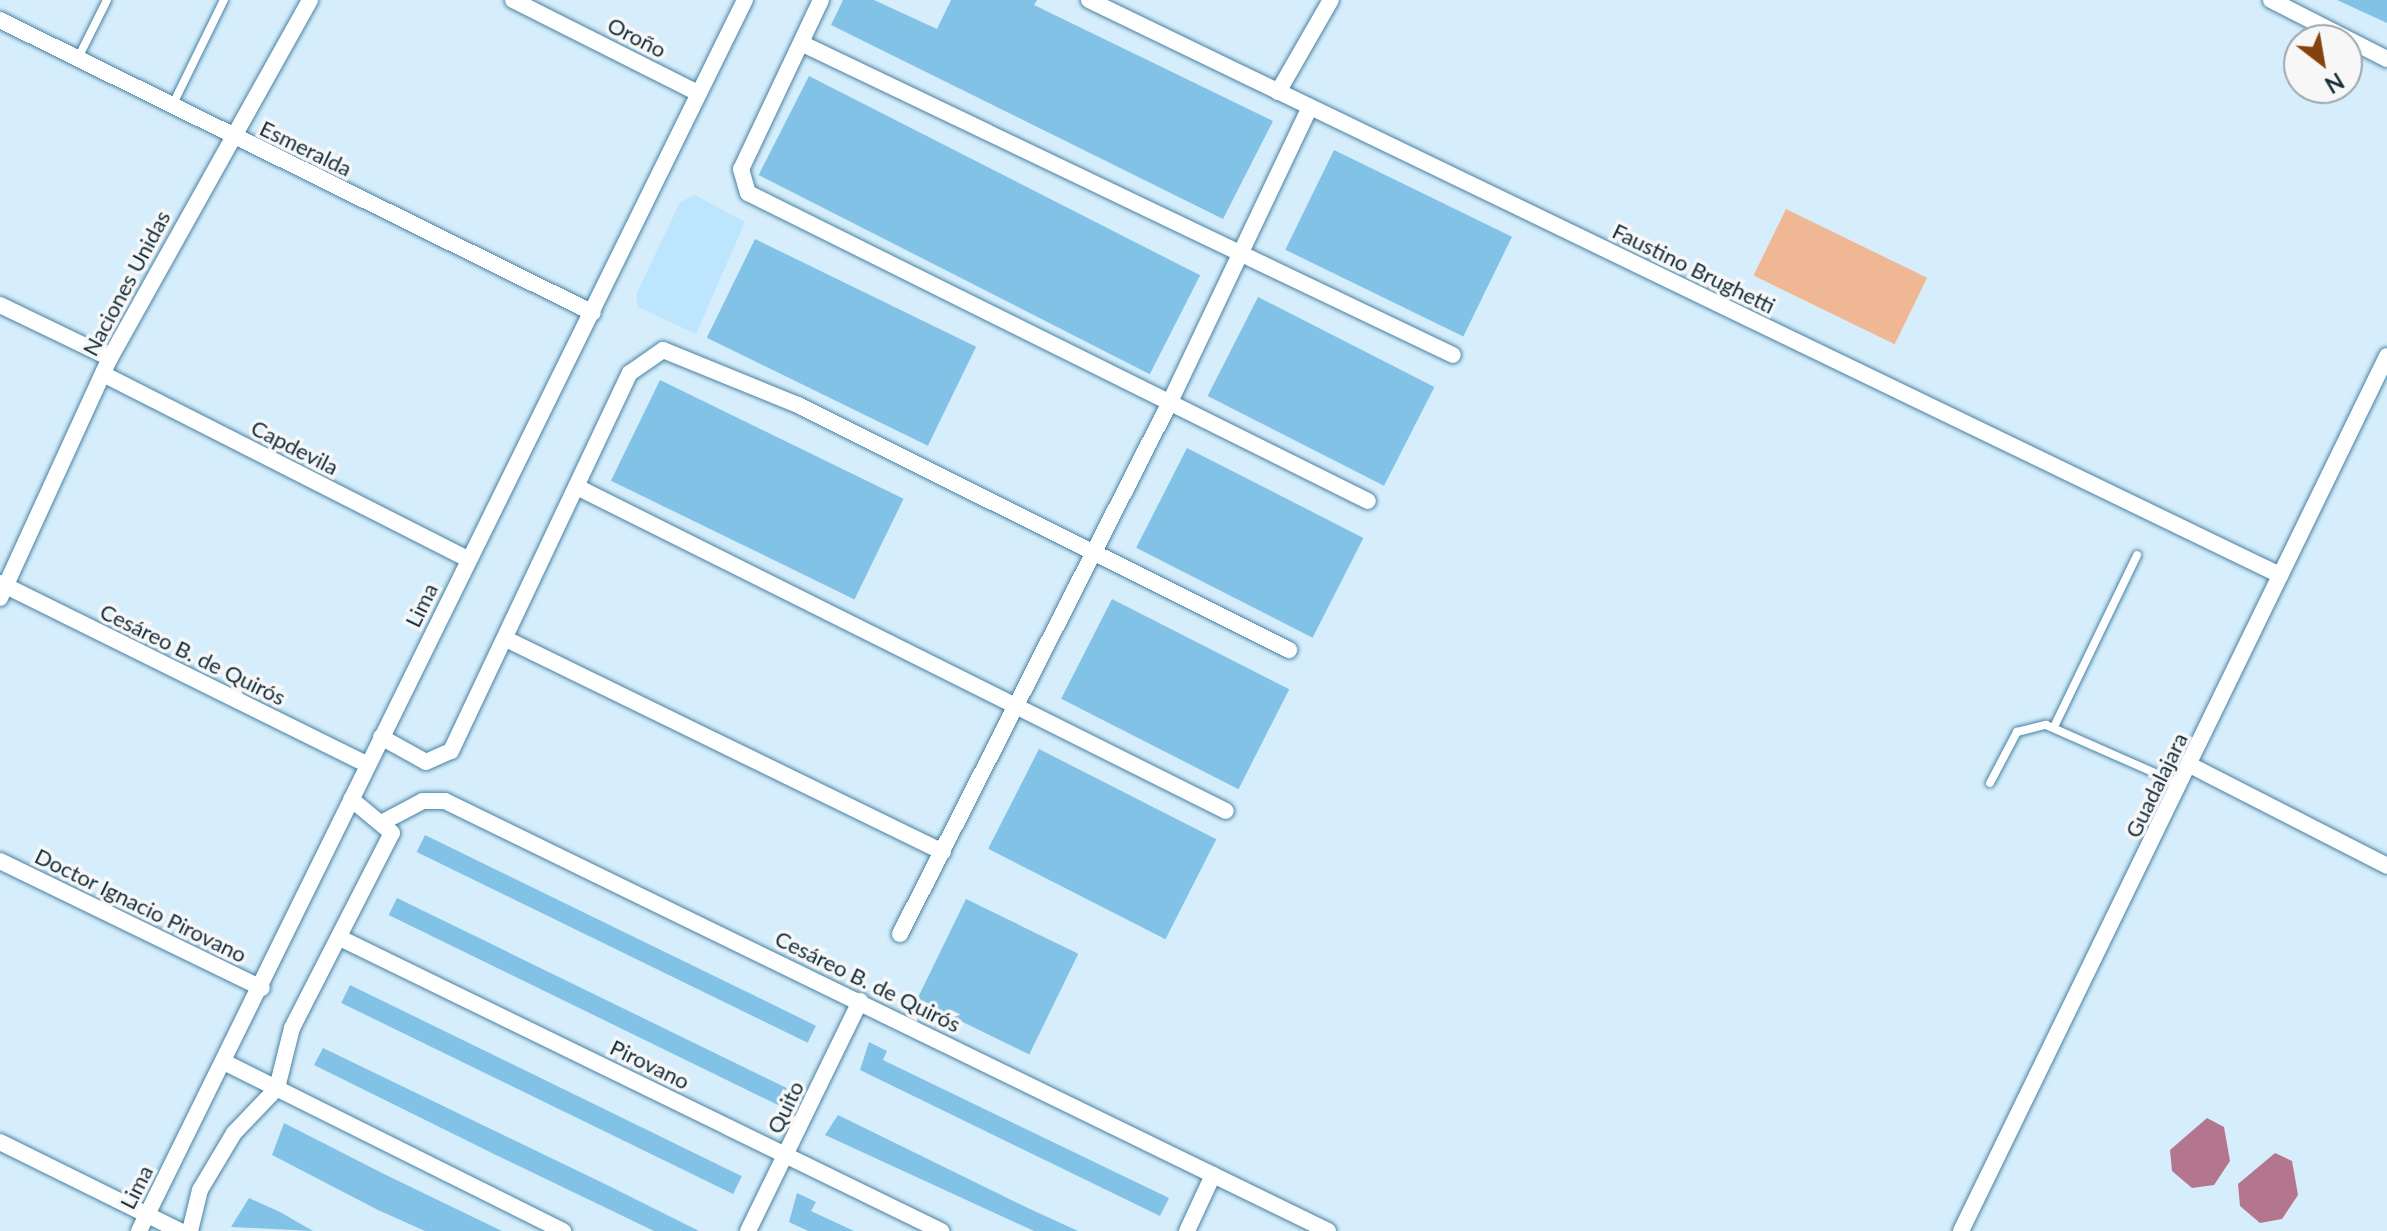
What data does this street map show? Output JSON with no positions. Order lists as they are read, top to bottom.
{
  "streets": {
    "street": [
      "Oroño",
      "Esmeralda",
      "Faustino Brughetti",
      "Naciones Unidas",
      "Capdevila",
      "Lima",
      "Cesáreo B. de Quirós",
      "Guadalajara",
      "Doctor Ignacio Pirovano",
      "Pirovano",
      "Quito"
    ]
  },
  "crossings": [
    ["Oroño", "Lima"],
    ["Esmeralda", "Naciones Unidas"],
    ["Esmeralda", "Lima"],
    ["Faustino Brughetti", "Guadalajara"],
    ["Naciones Unidas", "Capdevila"],
    ["Naciones Unidas", "Cesáreo B. de Quirós"],
    ["Capdevila", "Lima"],
    ["Lima", "Cesáreo B. de Quirós"],
    ["Lima", "Doctor Ignacio Pirovano"],
    ["Cesáreo B. de Quirós", "Quito"],
    ["Pirovano", "Quito"]
  ],
  "north": "bottom right"
}
